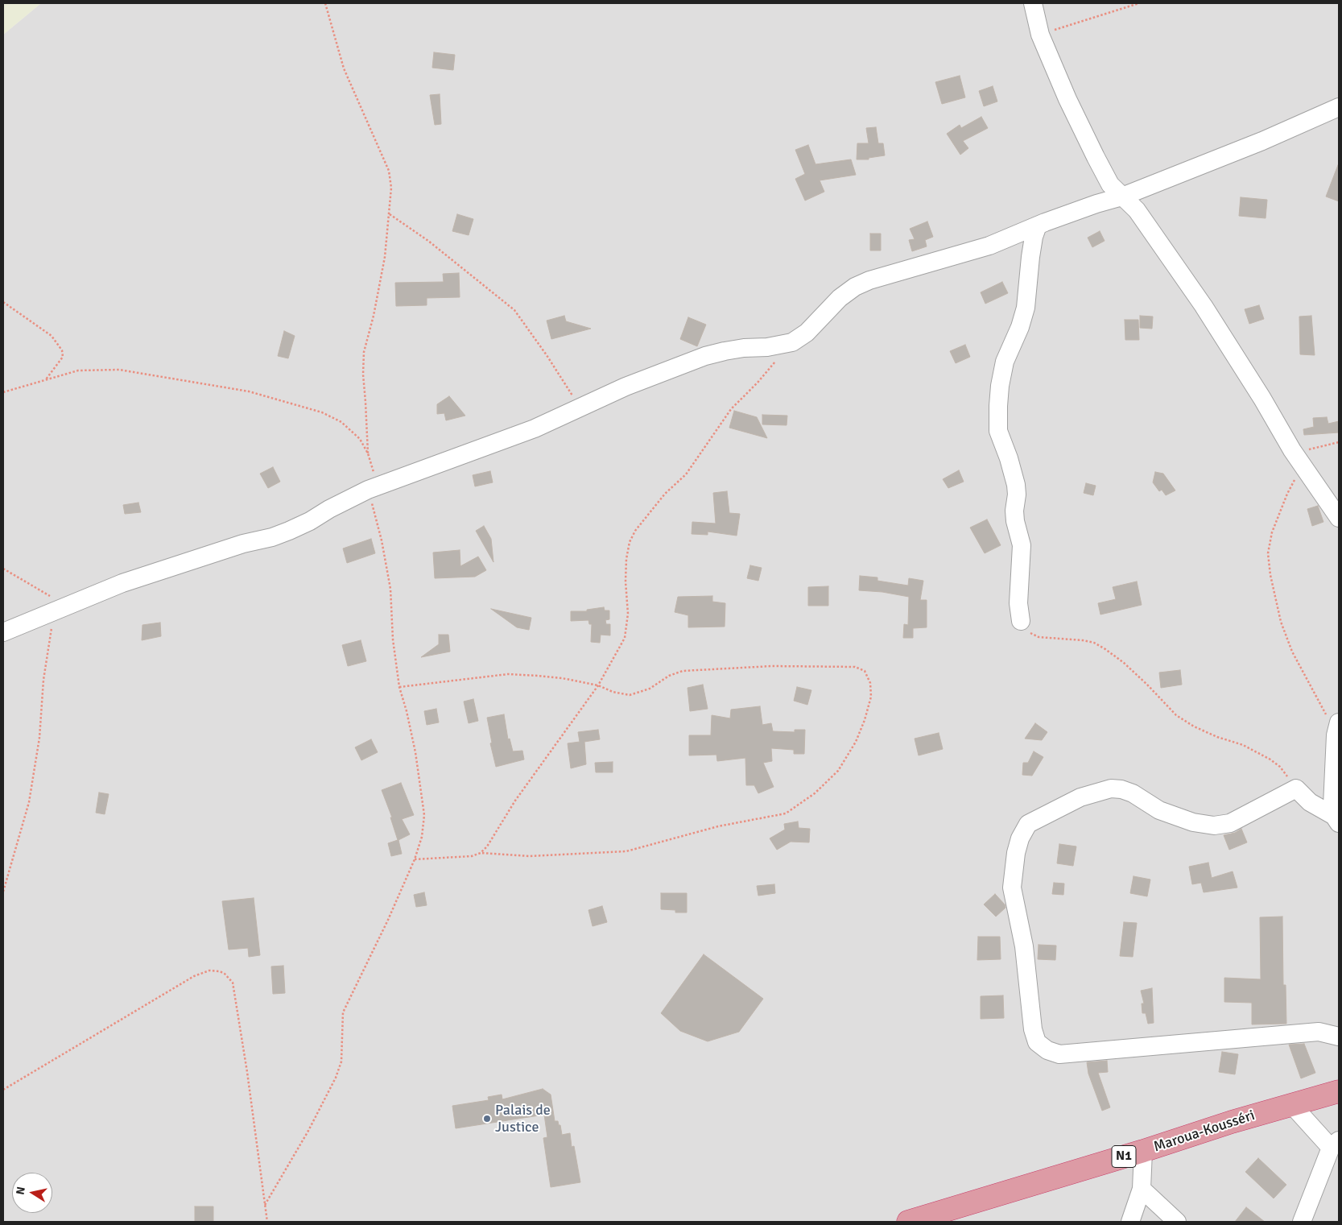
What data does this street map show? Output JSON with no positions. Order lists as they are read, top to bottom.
{
  "streets": {
    "highway": ["Maroua-Kousséri", "N1"]
  },
  "places": ["Palais de Justice"],
  "north": "left"
}
